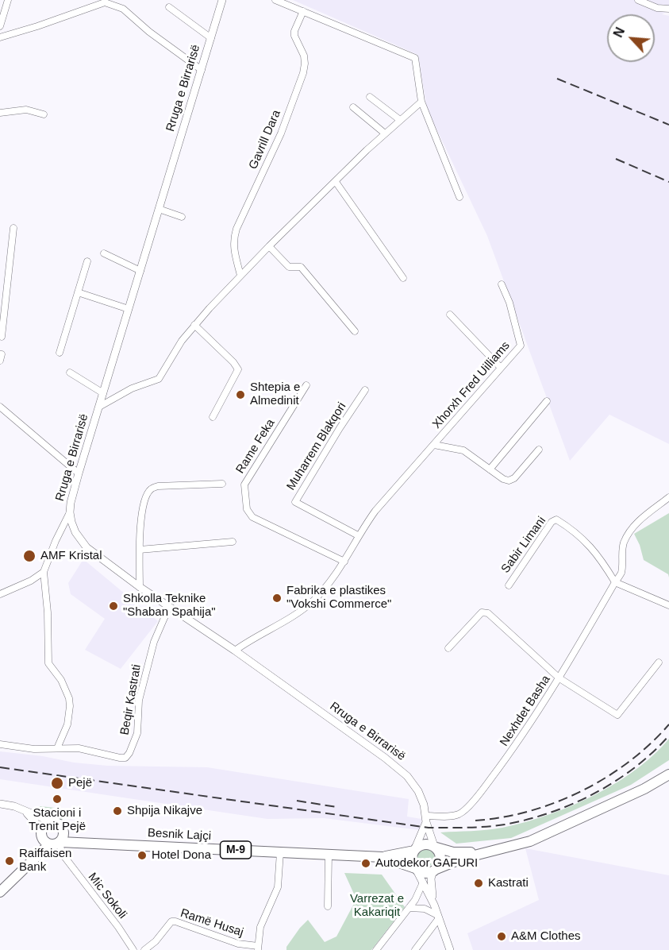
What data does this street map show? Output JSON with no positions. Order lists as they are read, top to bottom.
{
  "streets": {
    "main road": ["Besnik Lajçi", "M-9"],
    "street": [
      "Rruga e Birrarisë",
      "Gavrill Dara",
      "Xhorxh Fred Uilliams",
      "Rame Feka",
      "Muharrem Blakqori",
      "Sabir Limani",
      "Beqir Kastrati",
      "Nexhdet Basha",
      "Mic Sokoli",
      "Ramë Husaj"
    ]
  },
  "crossings": [
    ["Rruga e Birrarisë", "Xhorxh Fred Uilliams"],
    ["Rruga e Birrarisë", "Beqir Kastrati"],
    ["Rruga e Birrarisë", "Nexhdet Basha"],
    ["Rruga e Birrarisë", "Besnik Lajçi"],
    ["Rruga e Birrarisë", "M-9"],
    ["Xhorxh Fred Uilliams", "Rame Feka"],
    ["Xhorxh Fred Uilliams", "Muharrem Blakqori"],
    ["Sabir Limani", "Nexhdet Basha"],
    ["Besnik Lajçi", "M-9"],
    ["Besnik Lajçi", "Mic Sokoli"],
    ["M-9", "Mic Sokoli"]
  ],
  "parks": ["Varrezat e Kakariqit"],
  "places": [
    "Shtepia e Almedinit",
    "AMF Kristal",
    "Fabrika e plastikes \"Vokshi Commerce\"",
    "Shkolla Teknike \"Shaban Spahija\"",
    "Pejë",
    "Stacioni i Trenit Pejë",
    "Shpija Nikajve",
    "Hotel Dona",
    "Raiffaisen Bank",
    "Autodekor GAFURI",
    "Kastrati",
    "A&M Clothes"
  ],
  "north": "top left"
}
